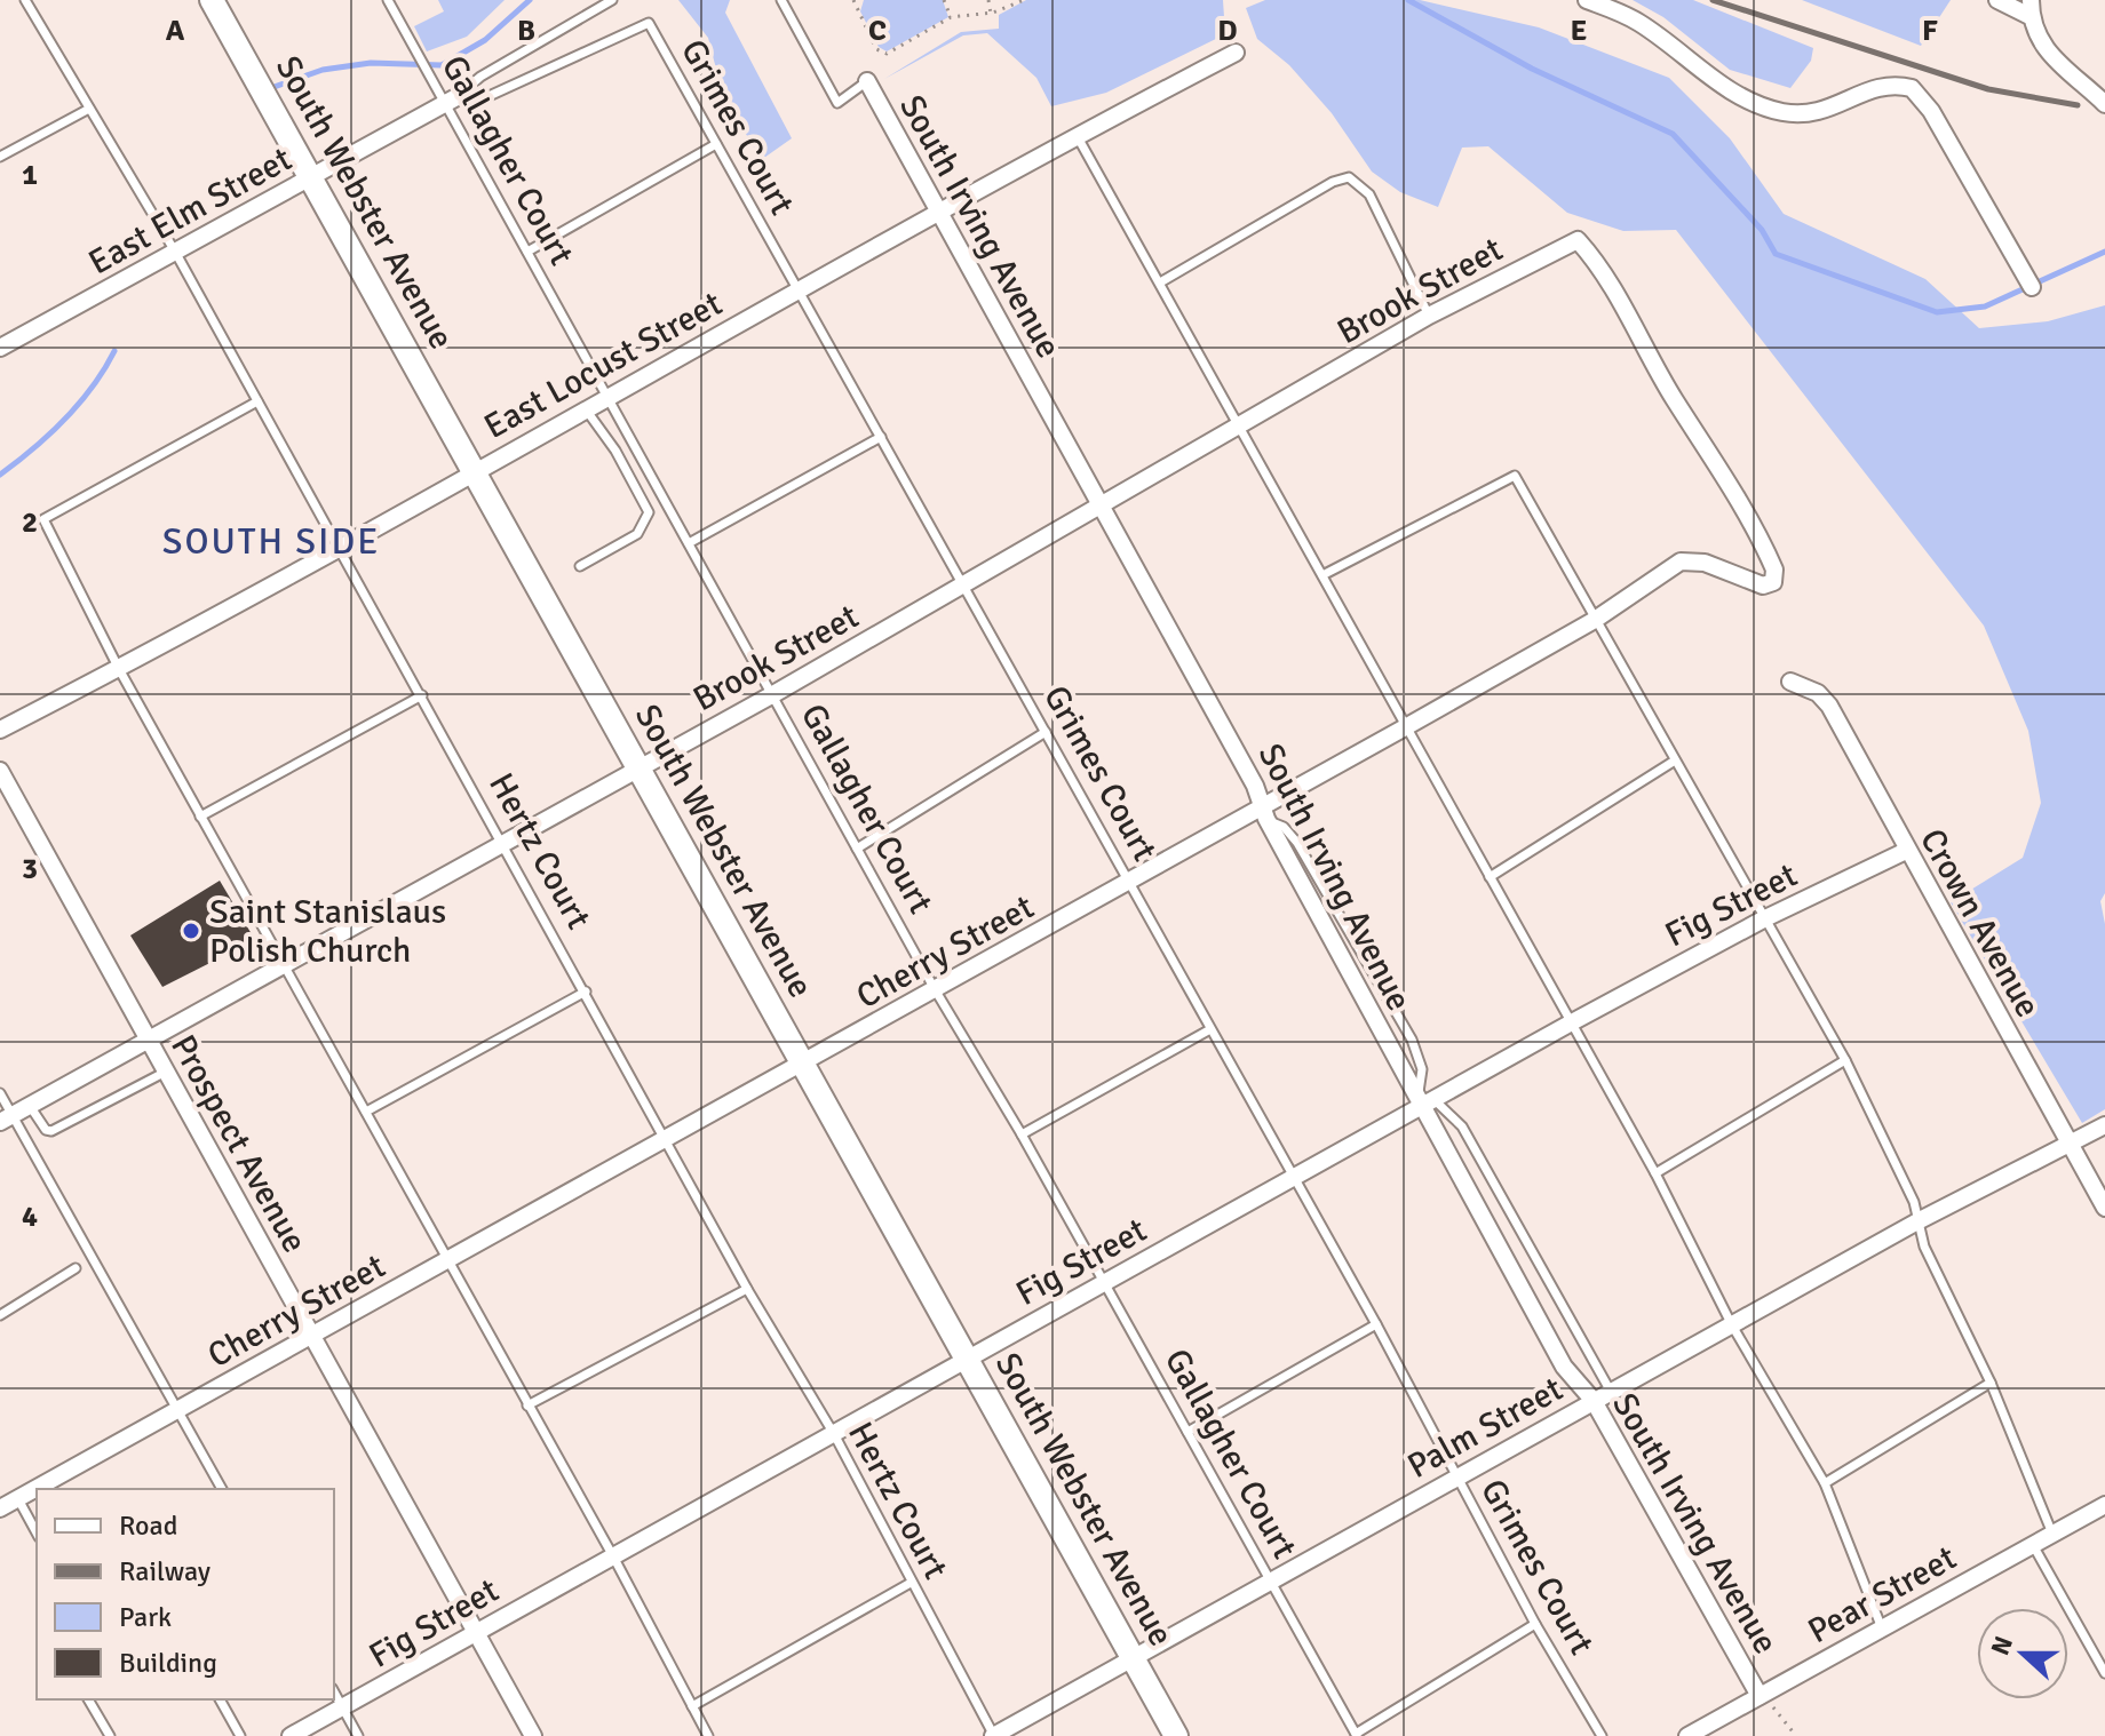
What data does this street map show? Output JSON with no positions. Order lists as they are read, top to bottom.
{
  "streets": {
    "street": [
      "South Webster Avenue",
      "East Elm Street",
      "South Irving Avenue",
      "Brook Street",
      "East Locust Street",
      "Fig Street",
      "Crown Avenue",
      "Cherry Street",
      "Prospect Avenue",
      "Palm Street",
      "Pear Street"
    ],
    "lane": ["Grimes Court", "Gallagher Court", "Hertz Court"]
  },
  "crossings": [
    ["Grimes Court", "Gallagher Court"],
    ["Grimes Court", "East Elm Street"],
    ["Grimes Court", "Brook Street"],
    ["Grimes Court", "East Locust Street"],
    ["Grimes Court", "Fig Street"],
    ["Grimes Court", "Cherry Street"],
    ["Grimes Court", "Palm Street"],
    ["Gallagher Court", "East Elm Street"],
    ["Gallagher Court", "Brook Street"],
    ["Gallagher Court", "East Locust Street"],
    ["Gallagher Court", "Fig Street"],
    ["Gallagher Court", "Cherry Street"],
    ["Gallagher Court", "Palm Street"],
    ["South Webster Avenue", "East Elm Street"],
    ["South Webster Avenue", "Brook Street"],
    ["South Webster Avenue", "East Locust Street"],
    ["South Webster Avenue", "Fig Street"],
    ["South Webster Avenue", "Cherry Street"],
    ["South Webster Avenue", "Palm Street"],
    ["East Elm Street", "Hertz Court"],
    ["South Irving Avenue", "Brook Street"],
    ["South Irving Avenue", "East Locust Street"],
    ["South Irving Avenue", "Fig Street"],
    ["South Irving Avenue", "Cherry Street"],
    ["South Irving Avenue", "Palm Street"],
    ["South Irving Avenue", "Pear Street"],
    ["Brook Street", "Hertz Court"],
    ["Brook Street", "Cherry Street"],
    ["Brook Street", "Prospect Avenue"],
    ["East Locust Street", "Hertz Court"],
    ["Hertz Court", "Fig Street"],
    ["Hertz Court", "Cherry Street"],
    ["Hertz Court", "Palm Street"],
    ["Fig Street", "Crown Avenue"],
    ["Fig Street", "Prospect Avenue"],
    ["Crown Avenue", "Palm Street"],
    ["Cherry Street", "Prospect Avenue"]
  ],
  "districts": ["SOUTH SIDE"],
  "places": ["Saint Stanislaus Polish Church"],
  "legend": [
    "Road",
    "Railway",
    "Park",
    "Building"
  ],
  "north": "left",
  "grid": {
    "columns": [
      "A",
      "B",
      "C",
      "D",
      "E",
      "F"
    ],
    "rows": [
      "1",
      "2",
      "3",
      "4"
    ]
  }
}
